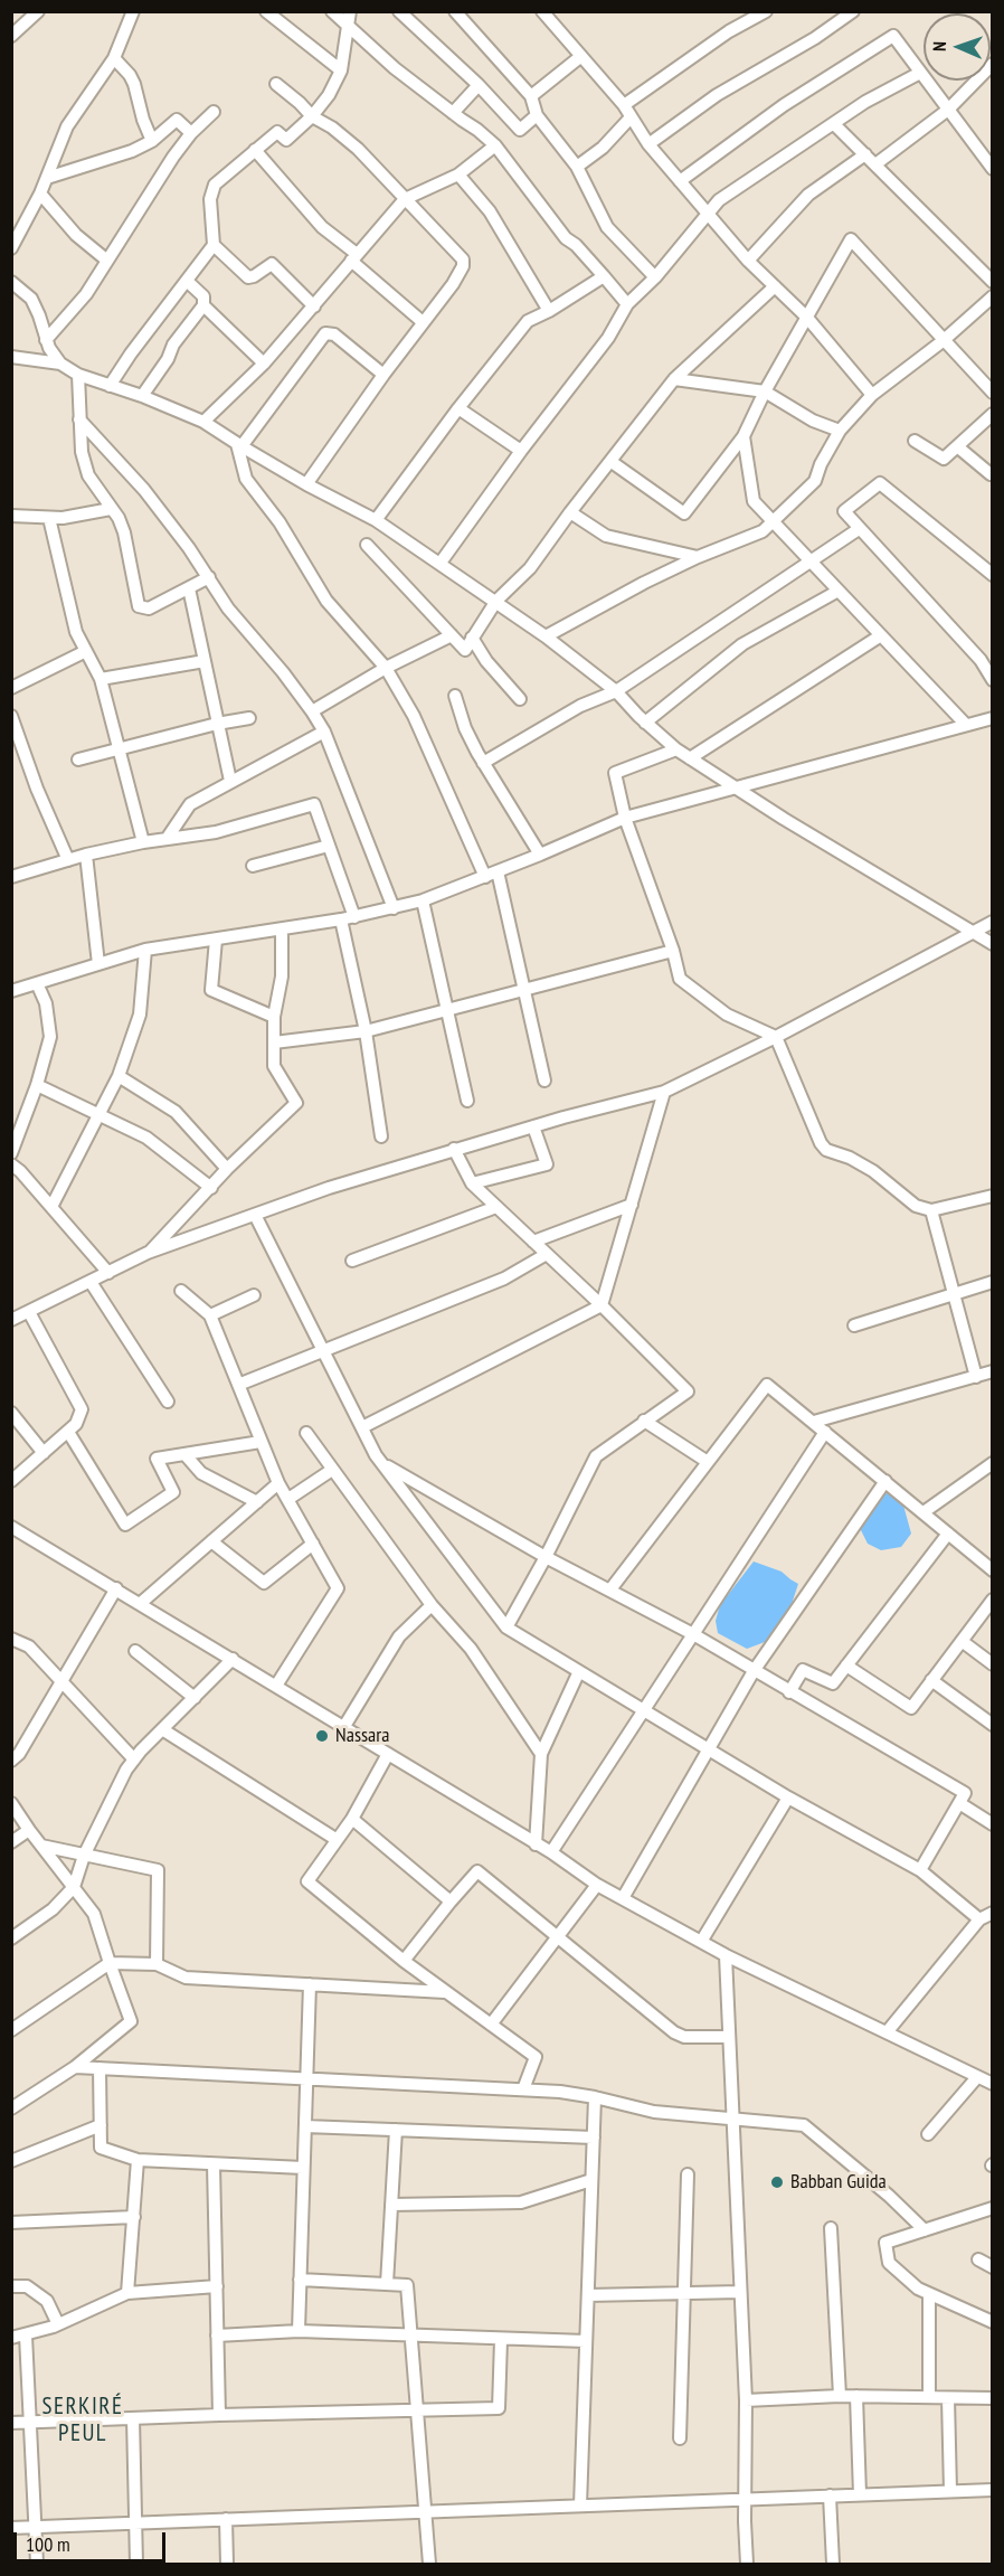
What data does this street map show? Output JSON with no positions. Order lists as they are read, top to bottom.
{
  "districts": ["SERKIRÉ PEUL"],
  "places": ["Nassara", "Babban Guida"],
  "scale_bar": "100 m",
  "north": "left"
}
